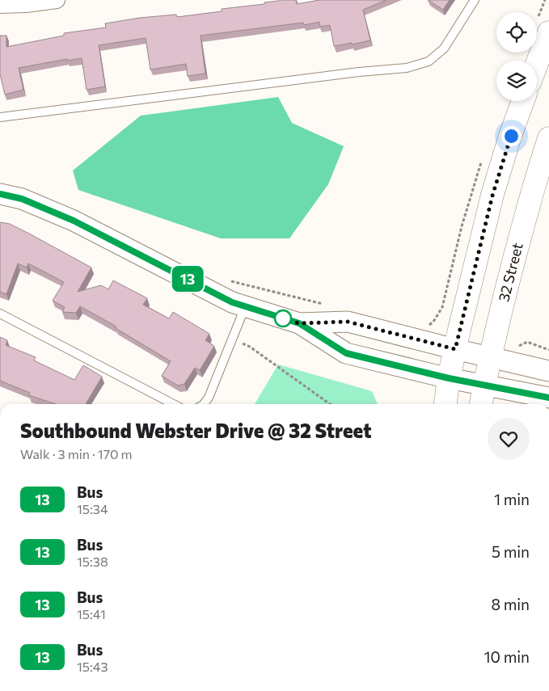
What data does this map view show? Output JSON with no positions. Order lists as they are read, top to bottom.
{
  "streets": {
    "main road": ["32 Street"]
  },
  "lines": ["bus line 13"],
  "page": {
    "on_map": "13",
    "heading": ["Southbound Webster Drive @ 32 Street", "Walk · 3 min · 170 m"],
    "list": [
      {
        "mark": "13",
        "name": "Bus",
        "note": "15:34",
        "value": "1 min"
      },
      {
        "mark": "13",
        "name": "Bus",
        "note": "15:38",
        "value": "5 min"
      },
      {
        "mark": "13",
        "name": "Bus",
        "note": "15:41",
        "value": "8 min"
      },
      {
        "mark": "13",
        "name": "Bus",
        "note": "15:43",
        "value": "10 min"
      }
    ]
  }
}
